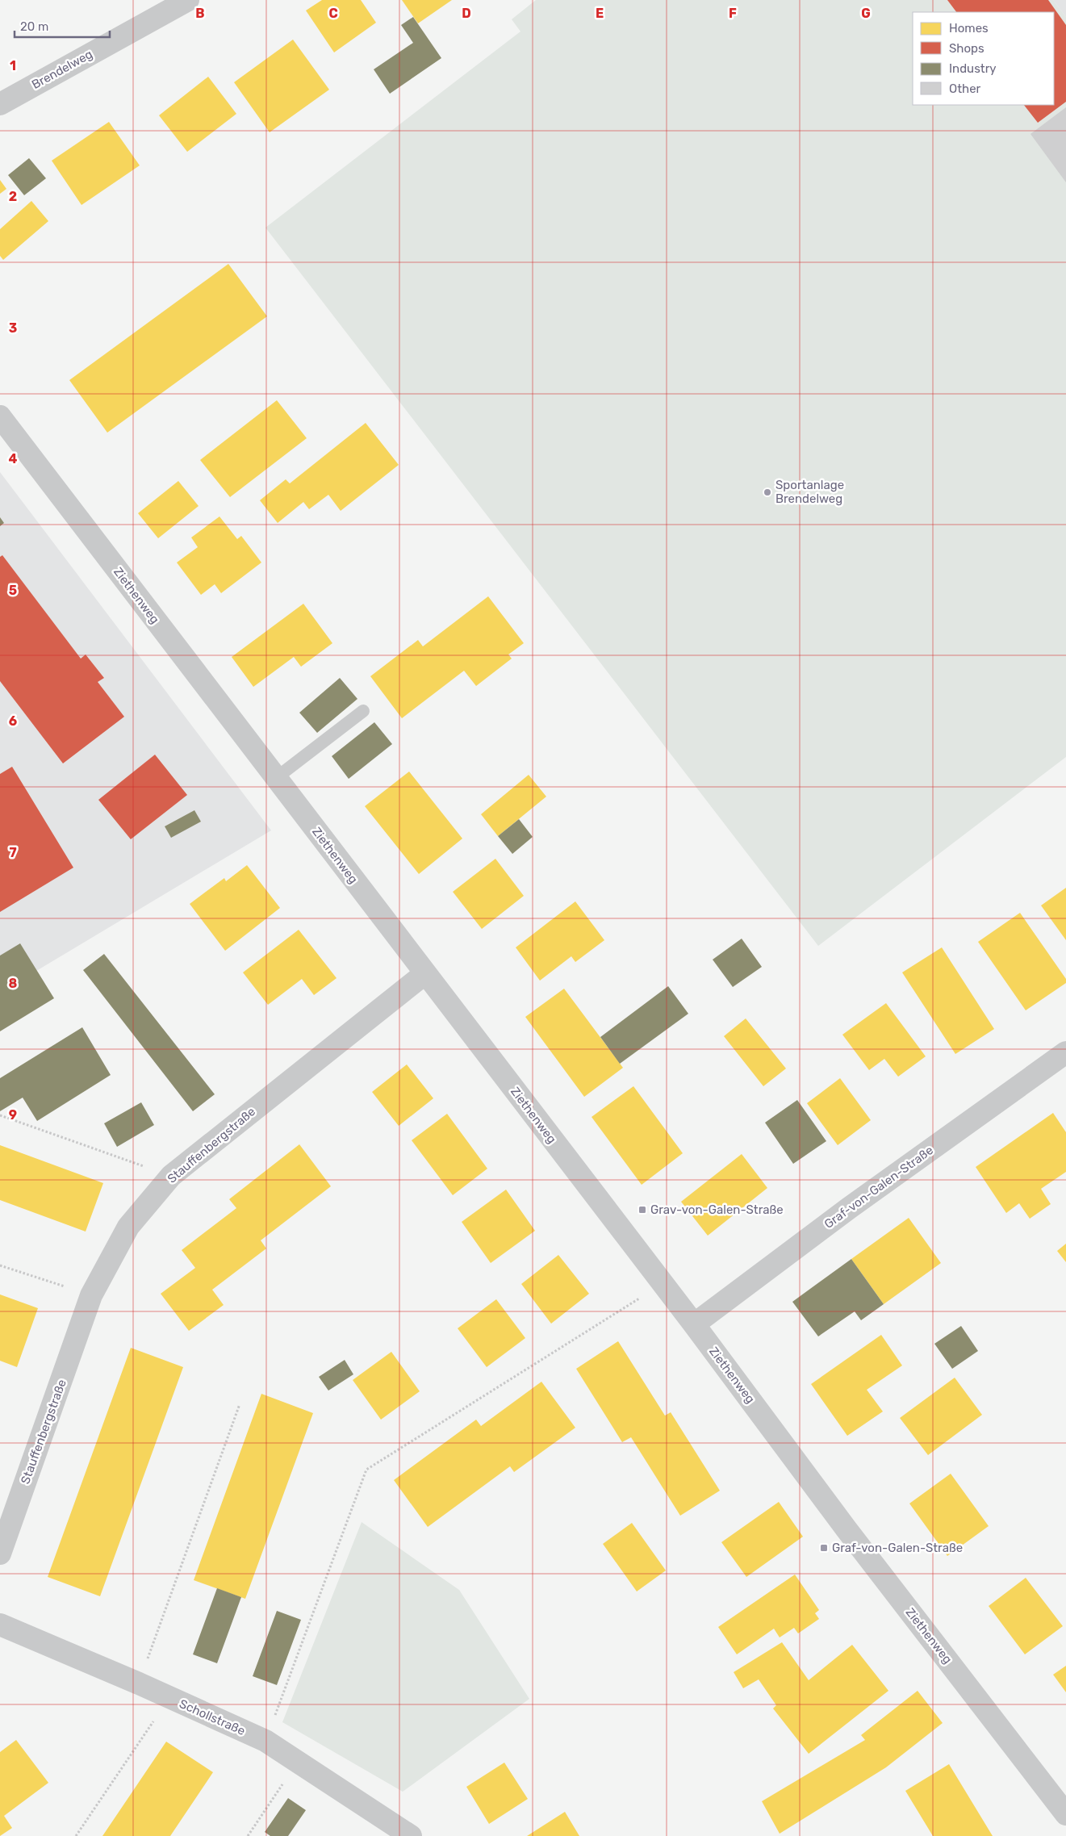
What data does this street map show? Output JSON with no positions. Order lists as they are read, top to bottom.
{
  "streets": {
    "street": [
      "Brendelweg",
      "Ziethenweg",
      "Stauffenbergstraße",
      "Graf-von-Galen-Straße",
      "Schollstraße"
    ]
  },
  "crossings": [
    ["Ziethenweg", "Stauffenbergstraße"],
    ["Ziethenweg", "Graf-von-Galen-Straße"]
  ],
  "places": {
    "other": ["Sportanlage Brendelweg"],
    "transit": ["Grav-von-Galen-Straße", "Graf-von-Galen-Straße"]
  },
  "legend": [
    "Homes",
    "Shops",
    "Industry",
    "Other"
  ],
  "scale_bar": "20 m",
  "grid": {
    "columns": [
      "B",
      "C",
      "D",
      "E",
      "F",
      "G"
    ],
    "rows": [
      "1",
      "2",
      "3",
      "4",
      "5",
      "6",
      "7",
      "8",
      "9"
    ]
  }
}
